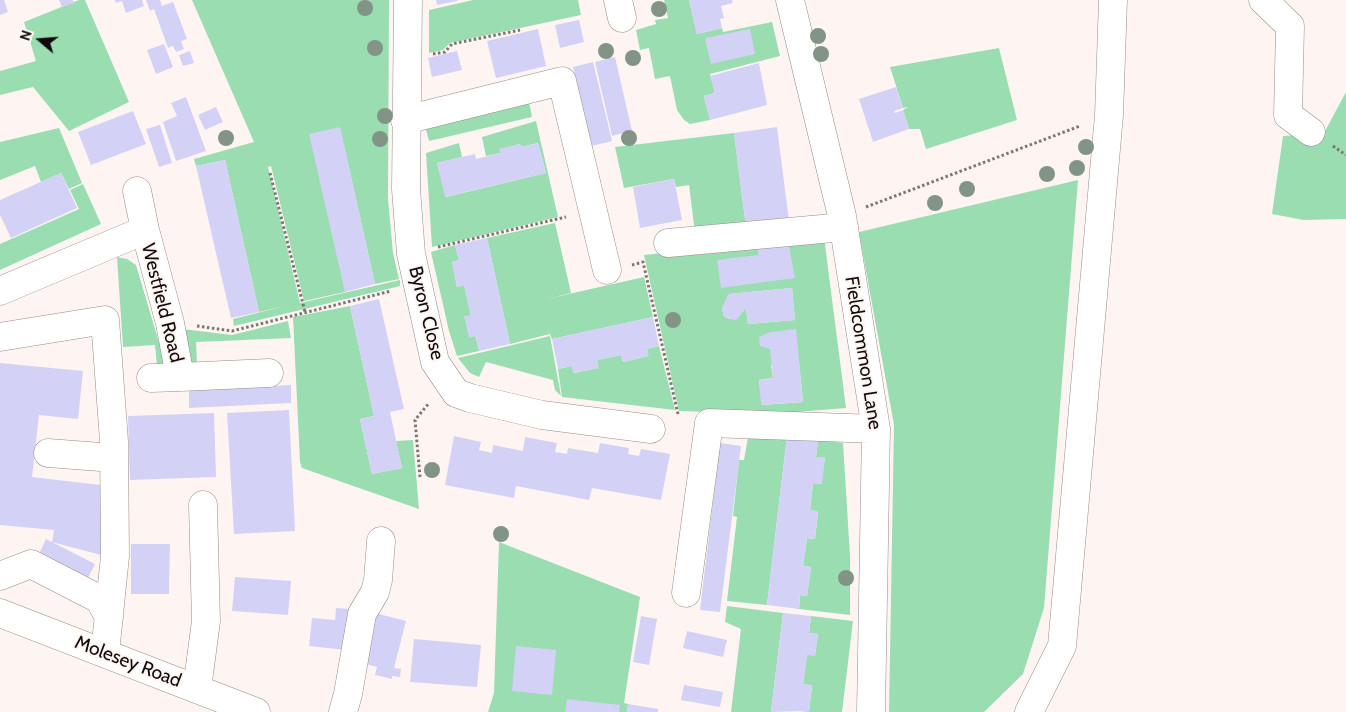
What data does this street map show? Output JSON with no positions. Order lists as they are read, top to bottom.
{
  "streets": {
    "street": [
      "Westfield Road",
      "Byron Close",
      "Fieldcommon Lane",
      "Molesey Road"
    ]
  },
  "north": "left"
}
